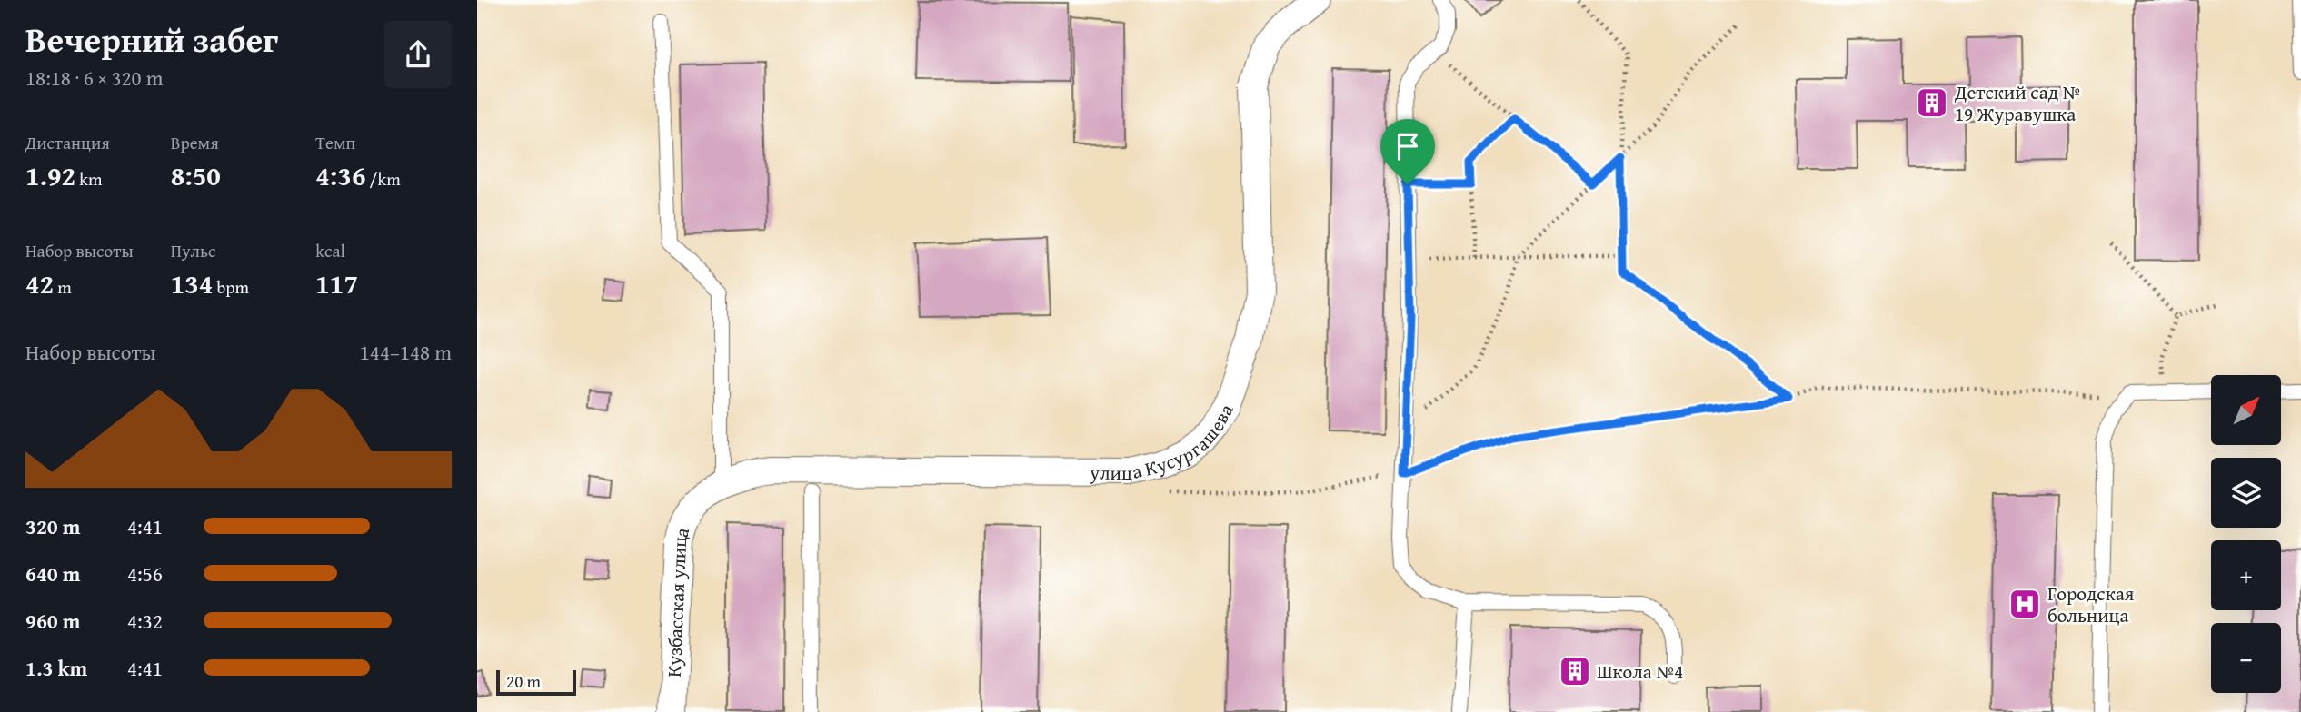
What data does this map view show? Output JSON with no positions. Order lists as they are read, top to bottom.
{
  "streets": {
    "street": ["улица Кусургашева", "Кузбасская улица"]
  },
  "crossings": [
    ["улица Кусургашева", "Кузбасская улица"]
  ],
  "places": {
    "building": ["Детский сад № 19 Журавушка", "Школа №4"],
    "hospital": ["Городская больница"]
  },
  "scale_bar": "20 m",
  "north": "top right",
  "page": {
    "heading": ["Вечерний забег", "18:18 · 6 × 320 m"],
    "stats": [
      ["Дистанция", "1.92 km"],
      ["Время", "8:50"],
      ["Темп", "4:36 /km"],
      ["Набор высоты", "42 m"],
      ["Пульс", "134 bpm"],
      ["kcal", "117"]
    ],
    "chart": ["Набор высоты", "144–148 m"],
    "map_buttons": ["+", "−"],
    "list": [
      {
        "name": "320 m",
        "note": "4:41"
      },
      {
        "name": "640 m",
        "note": "4:56"
      },
      {
        "name": "960 m",
        "note": "4:32"
      },
      {
        "name": "1.3 km",
        "note": "4:41"
      }
    ],
    "scale": "20 m"
  }
}
